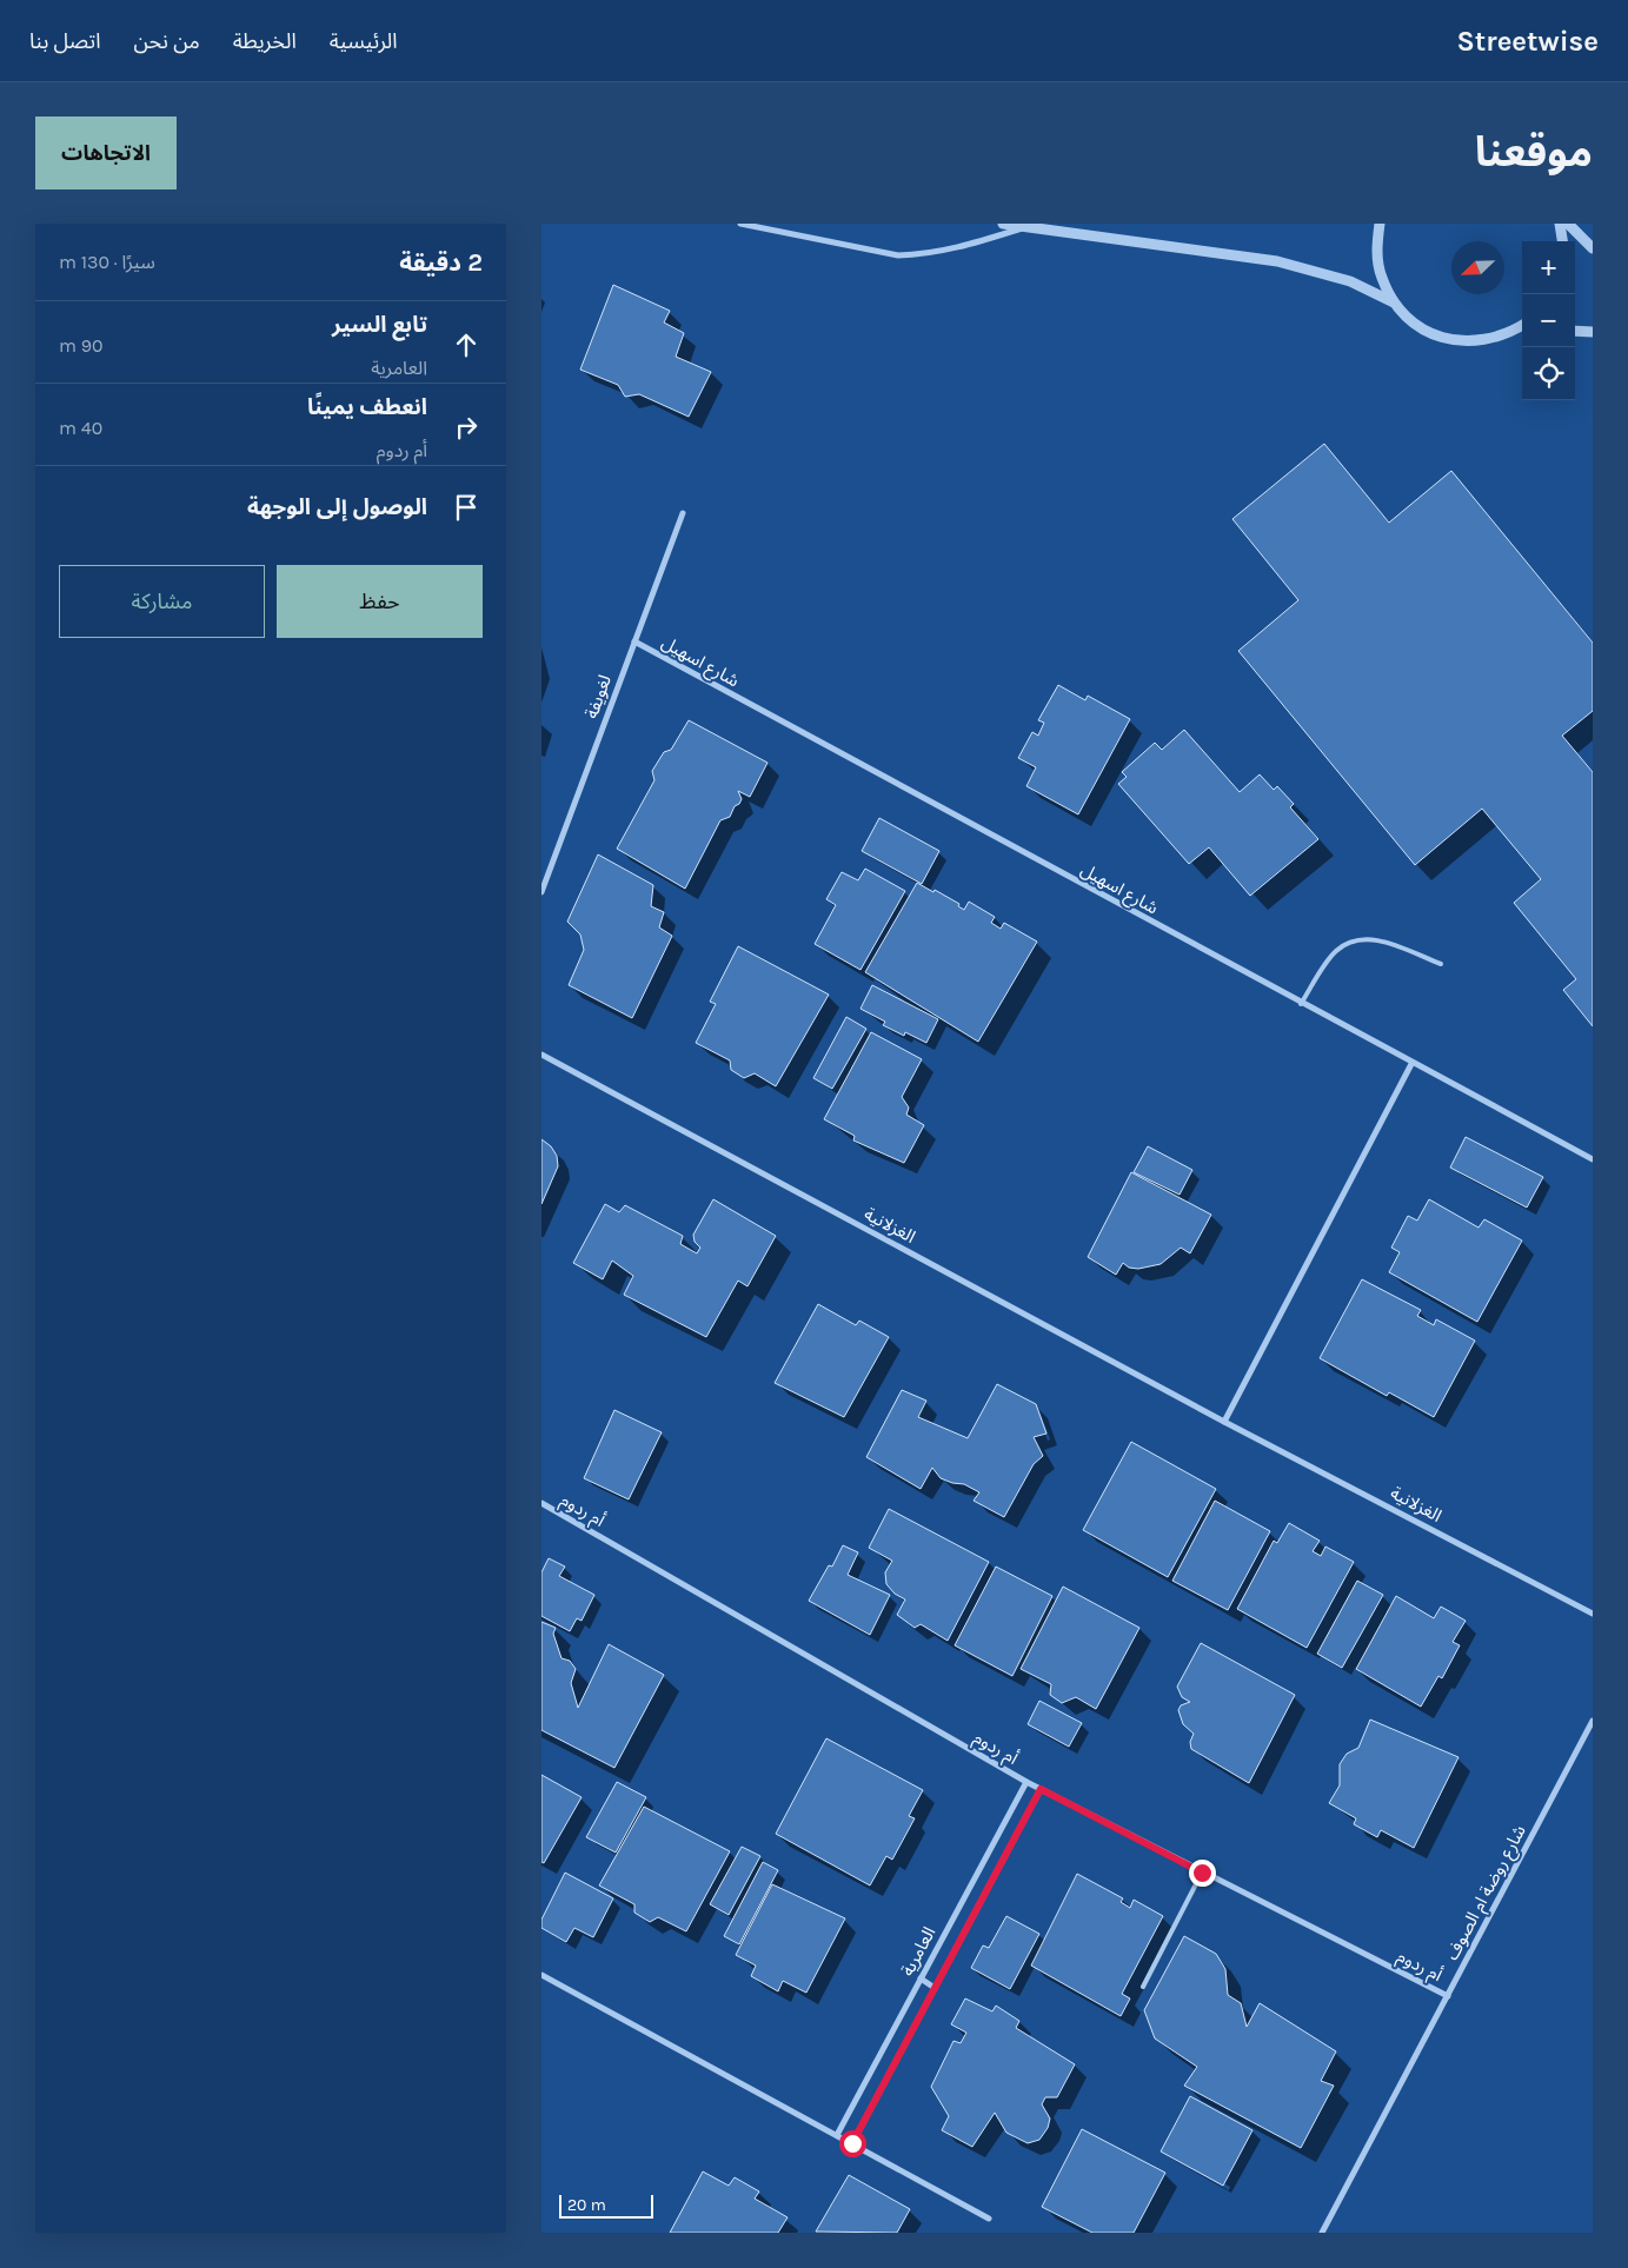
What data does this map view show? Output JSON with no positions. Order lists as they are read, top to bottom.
{
  "streets": {
    "street": [
      "شارع اسهيل",
      "لغويفة",
      "الغزلانية",
      "أم ردوم",
      "شارع روضة ام الصوف",
      "العامرية"
    ]
  },
  "crossings": [
    ["شارع اسهيل", "لغويفة"],
    ["أم ردوم", "شارع روضة ام الصوف"],
    ["أم ردوم", "العامرية"]
  ],
  "scale_bar": "20 m",
  "north": "bottom left",
  "page": {
    "header": "Streetwise",
    "nav": [
      "الرئيسية",
      "الخريطة",
      "من نحن",
      "اتصل بنا"
    ],
    "title": "موقعنا",
    "buttons": [
      "الاتجاهات",
      ["حفظ", "مشاركة"]
    ],
    "heading": ["2 دقيقة", "سيرًا · 130 m"],
    "map_buttons": ["+", "−"],
    "list": [
      ["تابع السير", "العامرية", "90 m"],
      ["انعطف يمينًا", "أم ردوم", "40 m"],
      "الوصول إلى الوجهة"
    ],
    "scale": "20 m"
  }
}
